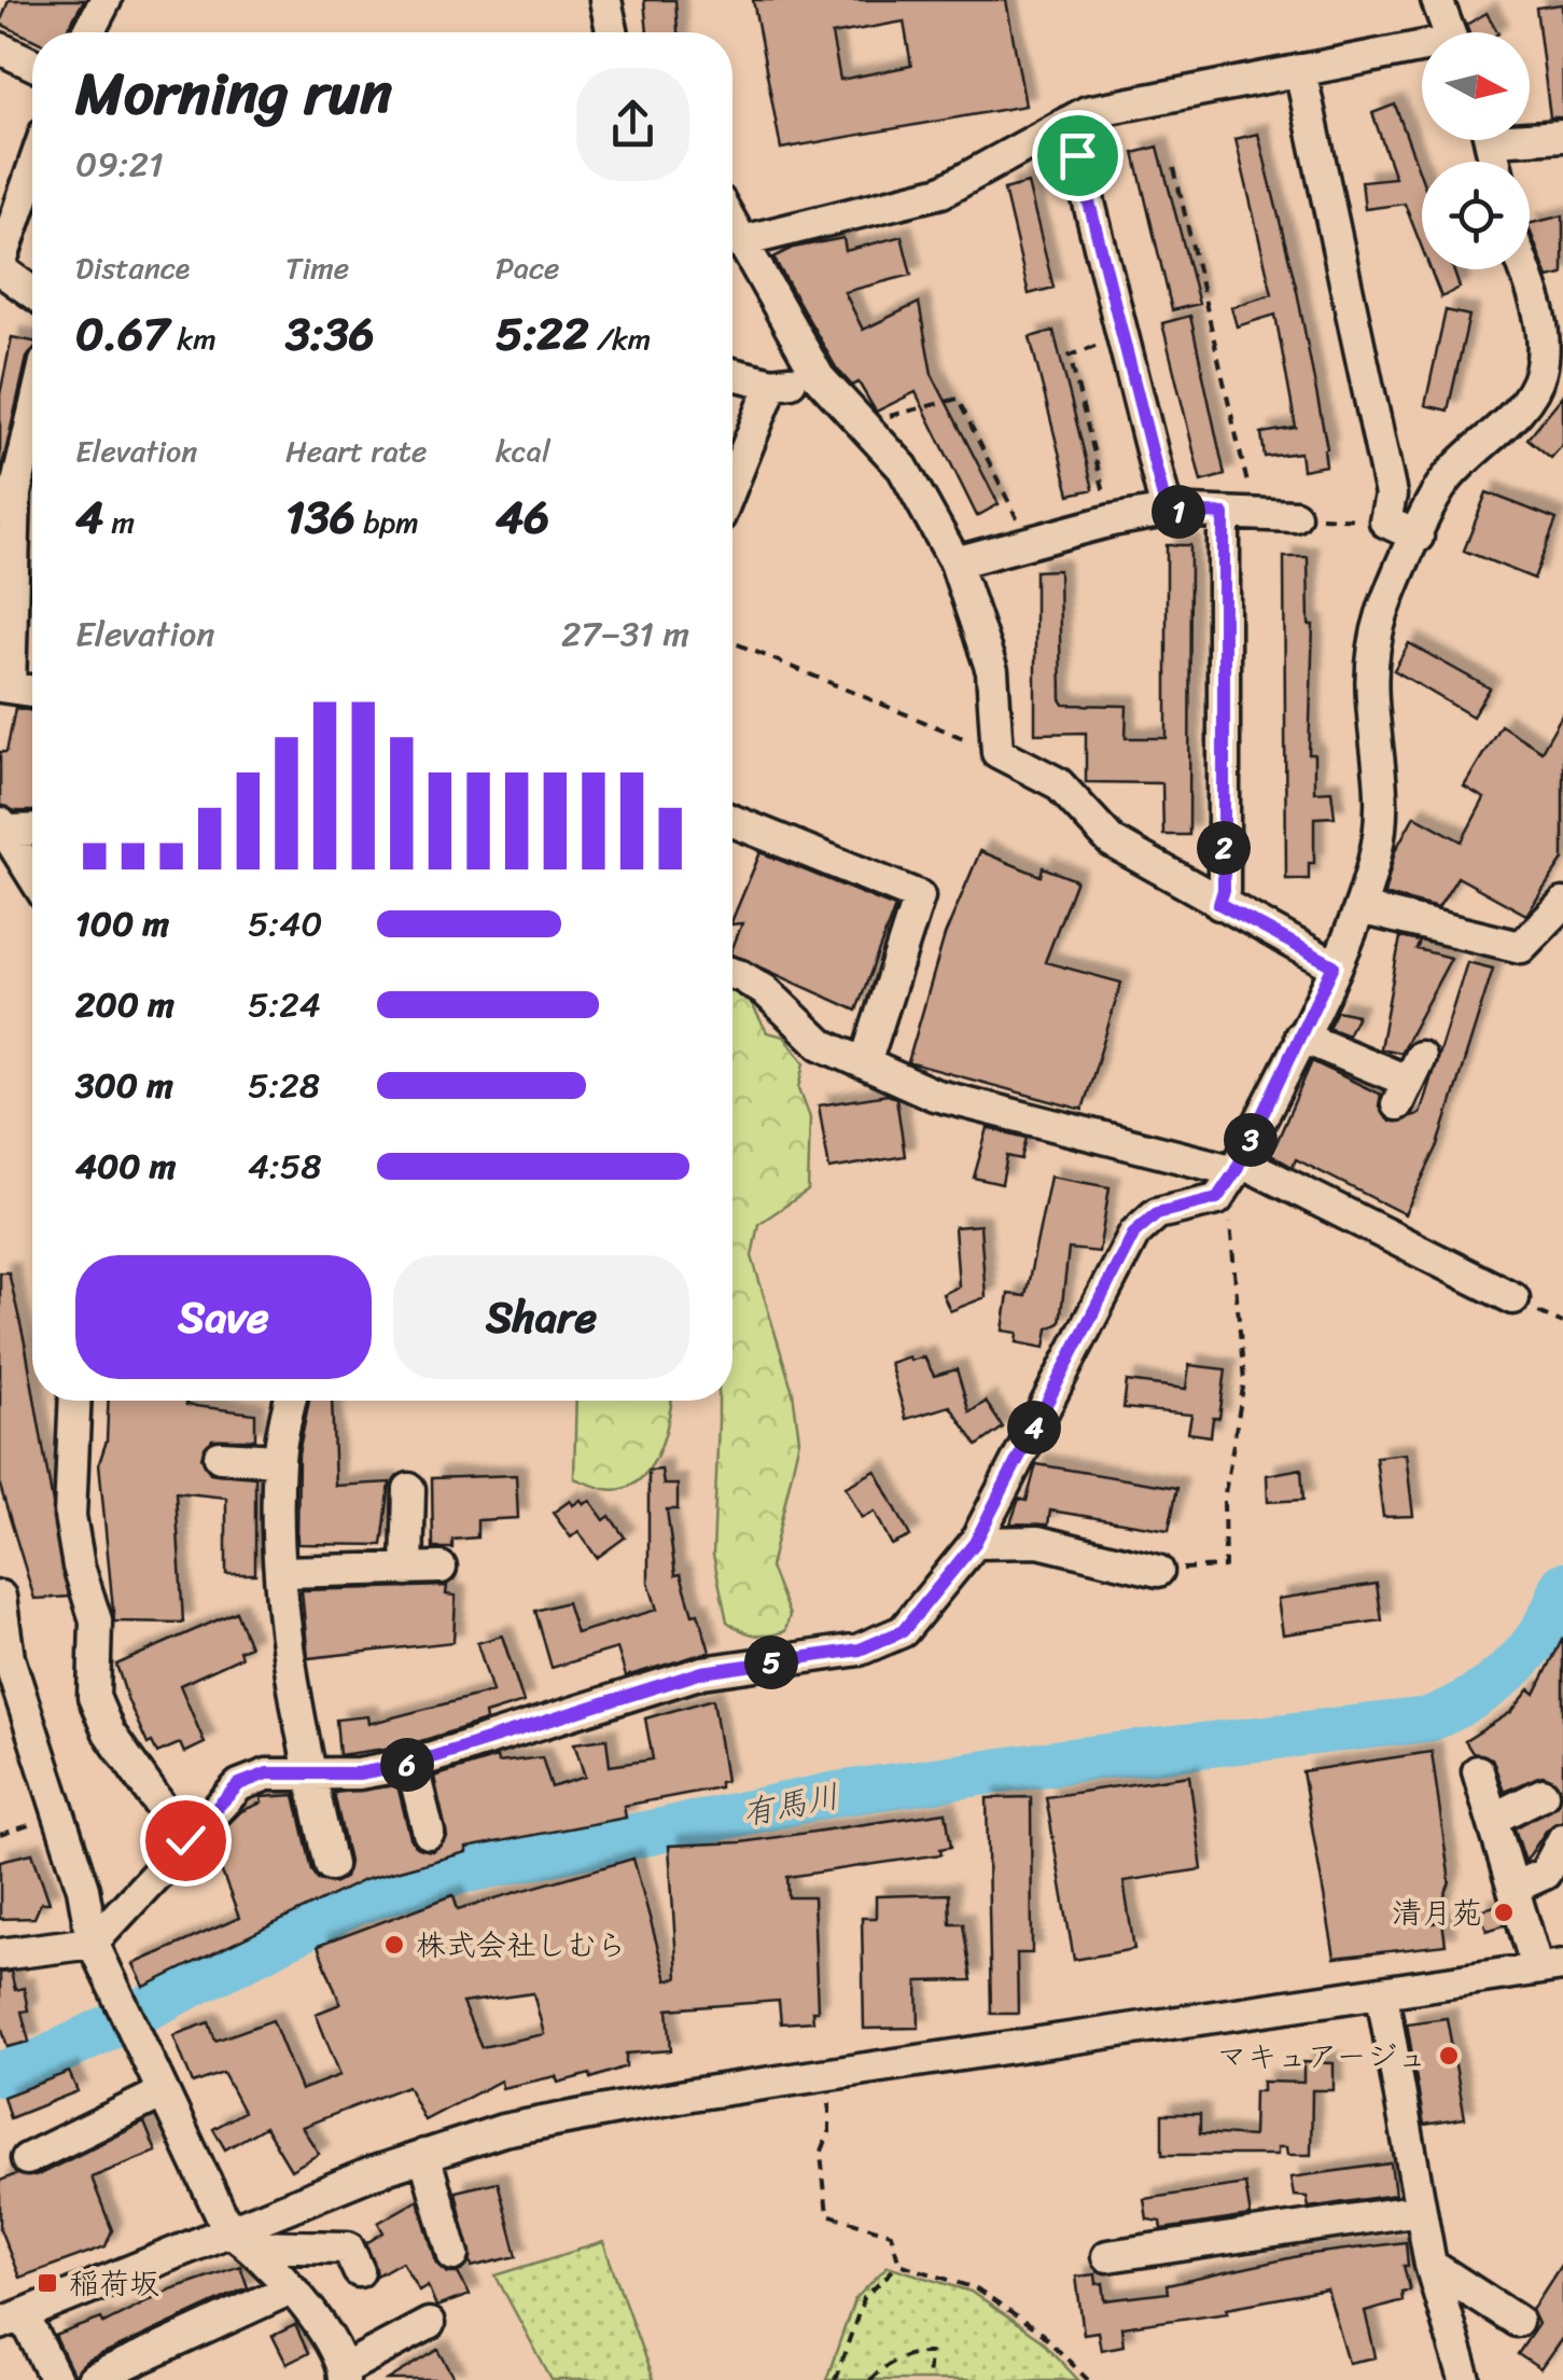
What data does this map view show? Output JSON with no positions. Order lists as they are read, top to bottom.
{
  "water": ["有馬川"],
  "places": {
    "other": ["清月苑", "株式会社しむら", "マキュアージュ"],
    "transit": ["稲荷坂"]
  },
  "north": "right",
  "page": {
    "heading": ["Morning run", "09:21"],
    "stats": [
      ["Distance", "0.67 km"],
      ["Time", "3:36"],
      ["Pace", "5:22 /km"],
      ["Elevation", "4 m"],
      ["Heart rate", "136 bpm"],
      ["kcal", "46"]
    ],
    "pins": [
      "1",
      "2",
      "3",
      "4",
      "5",
      "6"
    ],
    "chart": ["Elevation", "27–31 m"],
    "list": [
      {
        "name": "100 m",
        "note": "5:40"
      },
      {
        "name": "200 m",
        "note": "5:24"
      },
      {
        "name": "300 m",
        "note": "5:28"
      },
      {
        "name": "400 m",
        "note": "4:58"
      }
    ],
    "buttons": ["Save", "Share"]
  }
}
